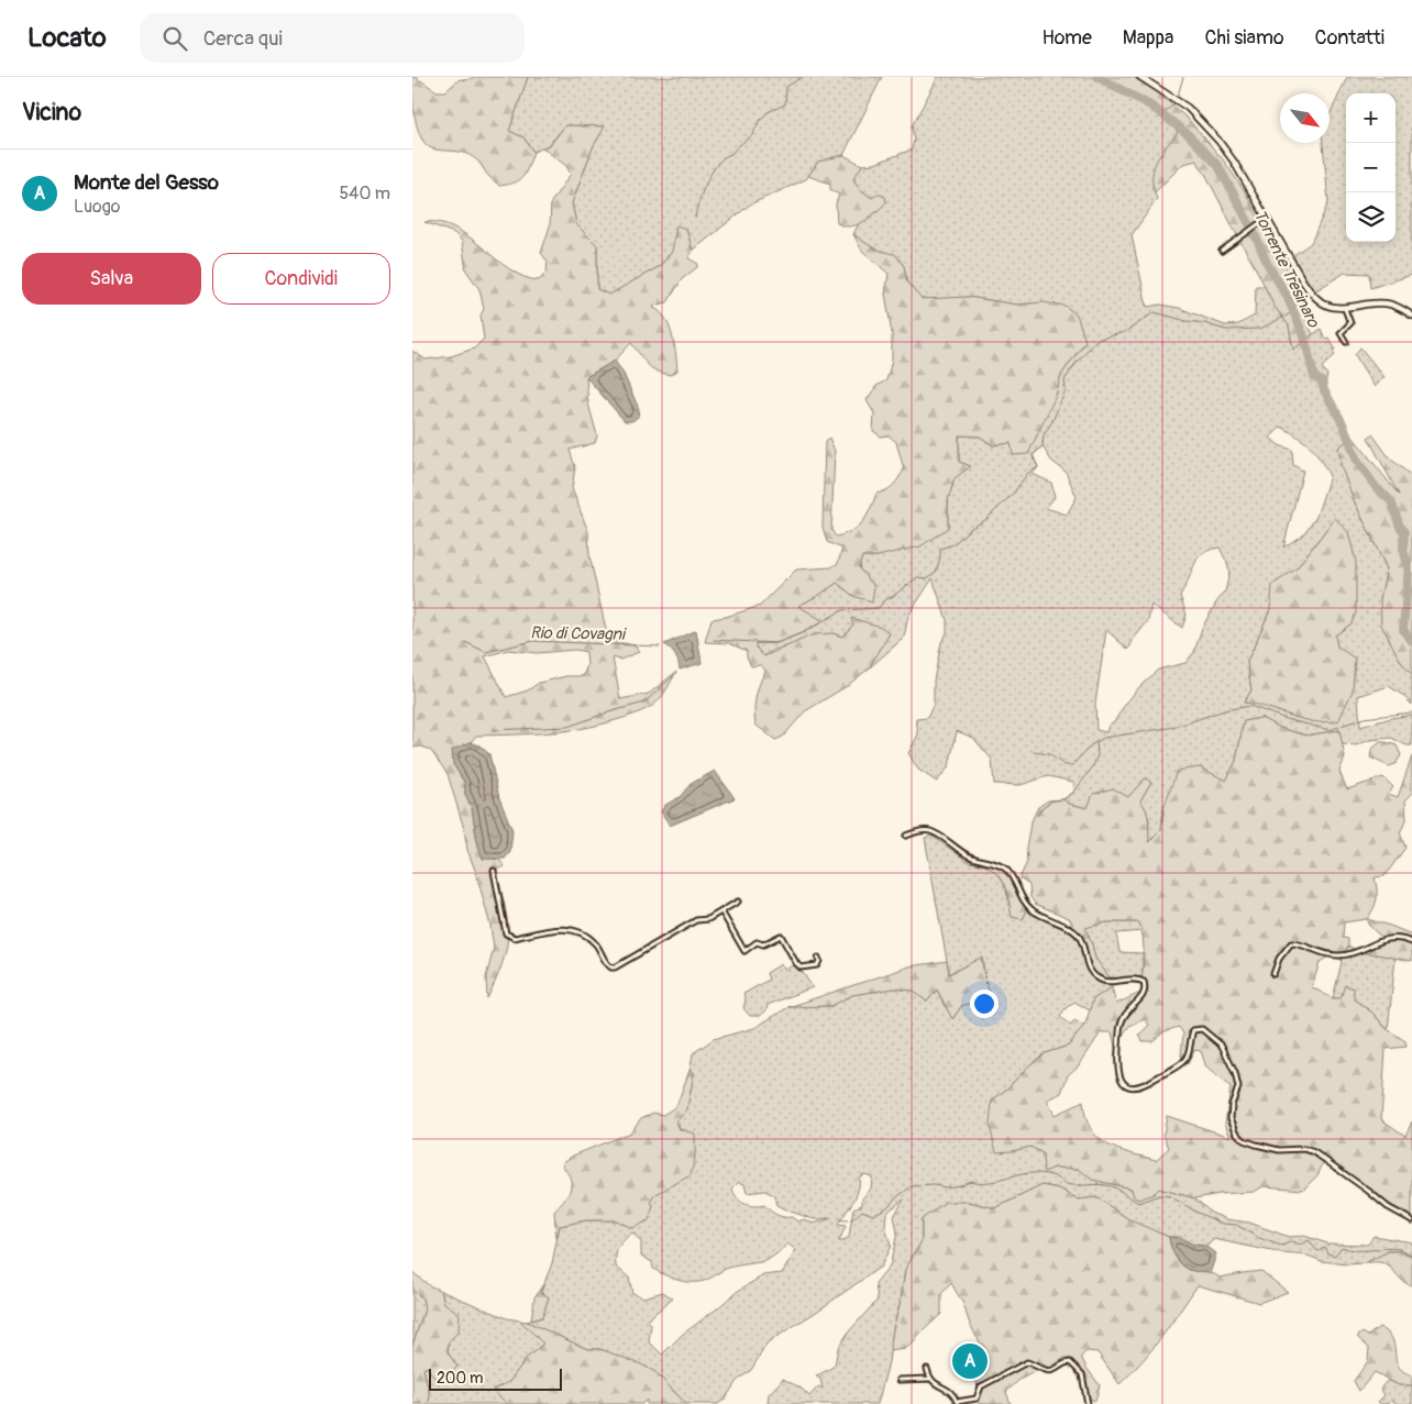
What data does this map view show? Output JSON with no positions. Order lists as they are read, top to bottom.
{
  "water": ["Torrente Tresinaro", "Rio di Covagni"],
  "scale_bar": "200 m",
  "north": "bottom right",
  "page": {
    "header": "Locato",
    "search": "Cerca qui",
    "nav": [
      "Home",
      "Mappa",
      "Chi siamo",
      "Contatti"
    ],
    "heading": "Vicino",
    "map_buttons": ["+", "−"],
    "list": [
      {
        "mark": "A",
        "name": "Monte del Gesso",
        "note": "Luogo",
        "value": "540 m"
      }
    ],
    "buttons": ["Salva", "Condividi"],
    "pins": "A",
    "scale": "200 m"
  }
}
